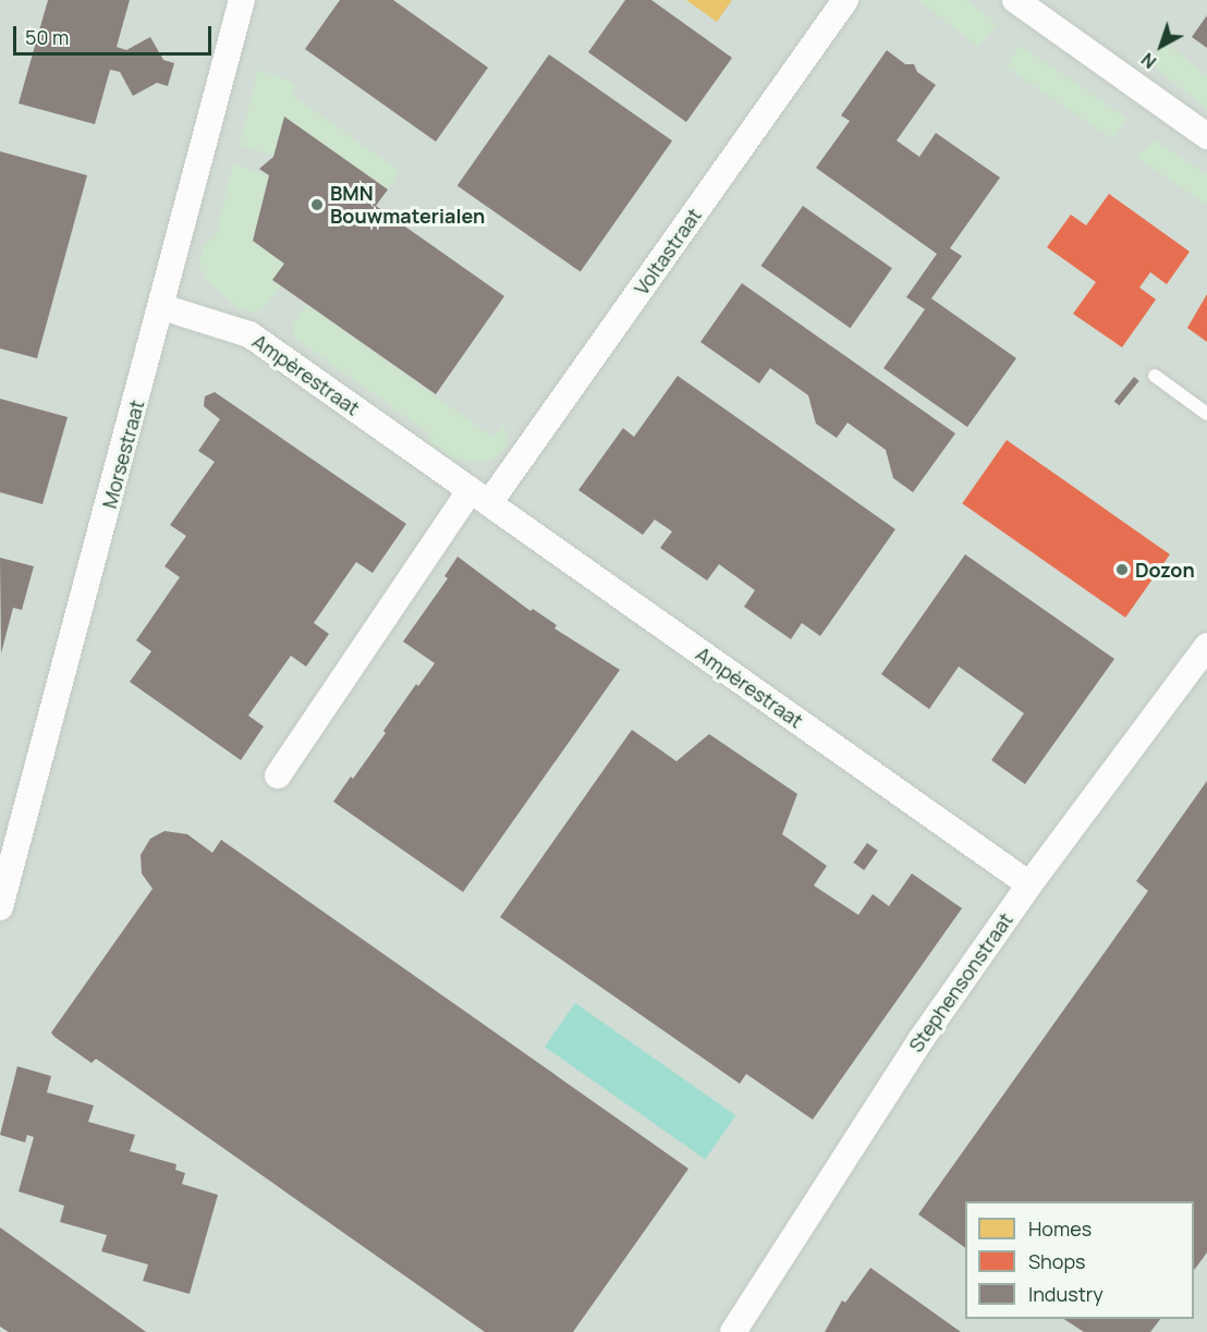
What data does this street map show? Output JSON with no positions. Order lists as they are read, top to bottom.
{
  "streets": {
    "street": [
      "Voltastraat",
      "Ampèrestraat",
      "Morsestraat",
      "Stephensonstraat"
    ]
  },
  "crossings": [
    ["Voltastraat", "Ampèrestraat"],
    ["Ampèrestraat", "Morsestraat"],
    ["Ampèrestraat", "Stephensonstraat"]
  ],
  "places": ["BMN Bouwmaterialen", "Dozon"],
  "legend": ["Homes", "Shops", "Industry"],
  "scale_bar": "50 m",
  "north": "bottom left"
}
